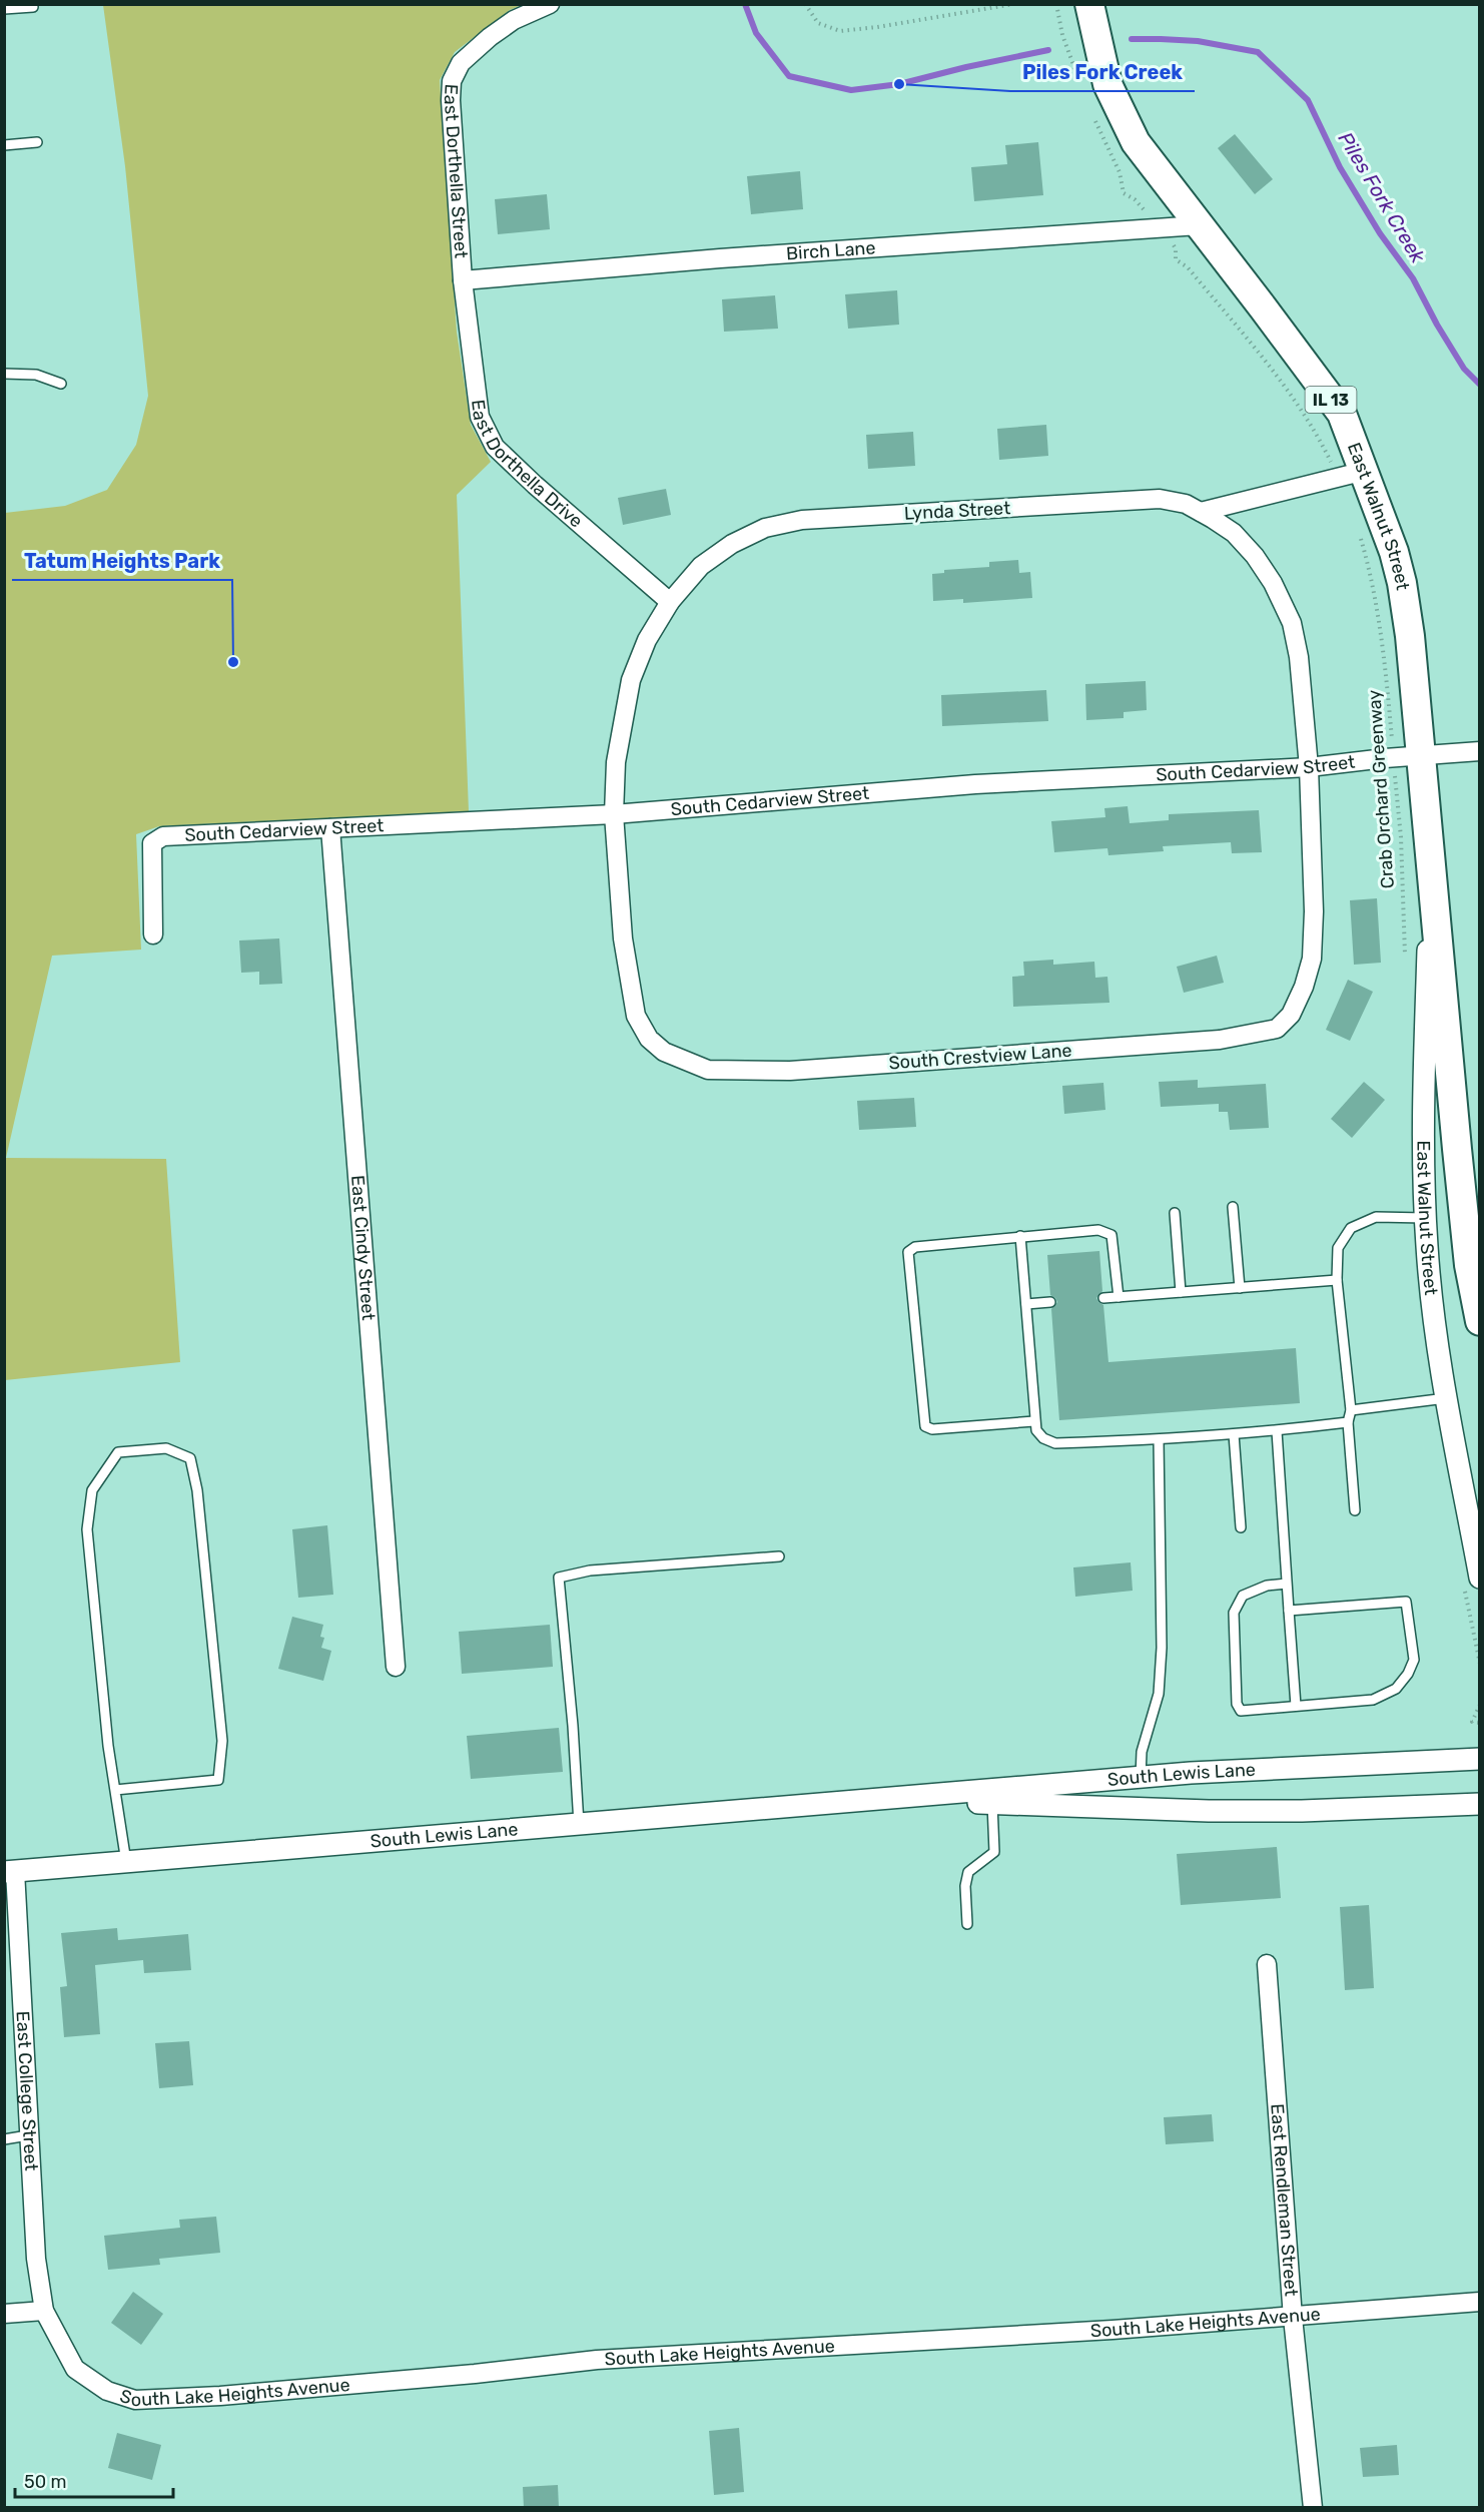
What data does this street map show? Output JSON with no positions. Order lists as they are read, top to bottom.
{
  "streets": {
    "highway": ["IL 13", "East Walnut Street"],
    "street": [
      "East Dorthella Street",
      "Birch Lane",
      "East Dorthella Drive",
      "Lynda Street",
      "South Cedarview Street",
      "South Crestview Lane",
      "East Cindy Street",
      "South Lewis Lane",
      "East College Street",
      "East Rendleman Street",
      "South Lake Heights Avenue"
    ],
    "path": ["Crab Orchard Greenway"]
  },
  "crossings": [
    ["East Dorthella Street", "Birch Lane"],
    ["East Dorthella Street", "East Dorthella Drive"],
    ["Birch Lane", "East Dorthella Drive"],
    ["Birch Lane", "East Walnut Street"],
    ["East Dorthella Drive", "Lynda Street"],
    ["Lynda Street", "South Cedarview Street"],
    ["Lynda Street", "South Crestview Lane"],
    ["East Walnut Street", "South Cedarview Street"],
    ["South Cedarview Street", "Crab Orchard Greenway"],
    ["South Cedarview Street", "South Crestview Lane"],
    ["South Cedarview Street", "East Cindy Street"],
    ["South Lewis Lane", "East College Street"],
    ["East College Street", "South Lake Heights Avenue"],
    ["East Rendleman Street", "South Lake Heights Avenue"]
  ],
  "water": ["Piles Fork Creek"],
  "places": ["Piles Fork Creek", "Tatum Heights Park"],
  "scale_bar": "50 m"
}
